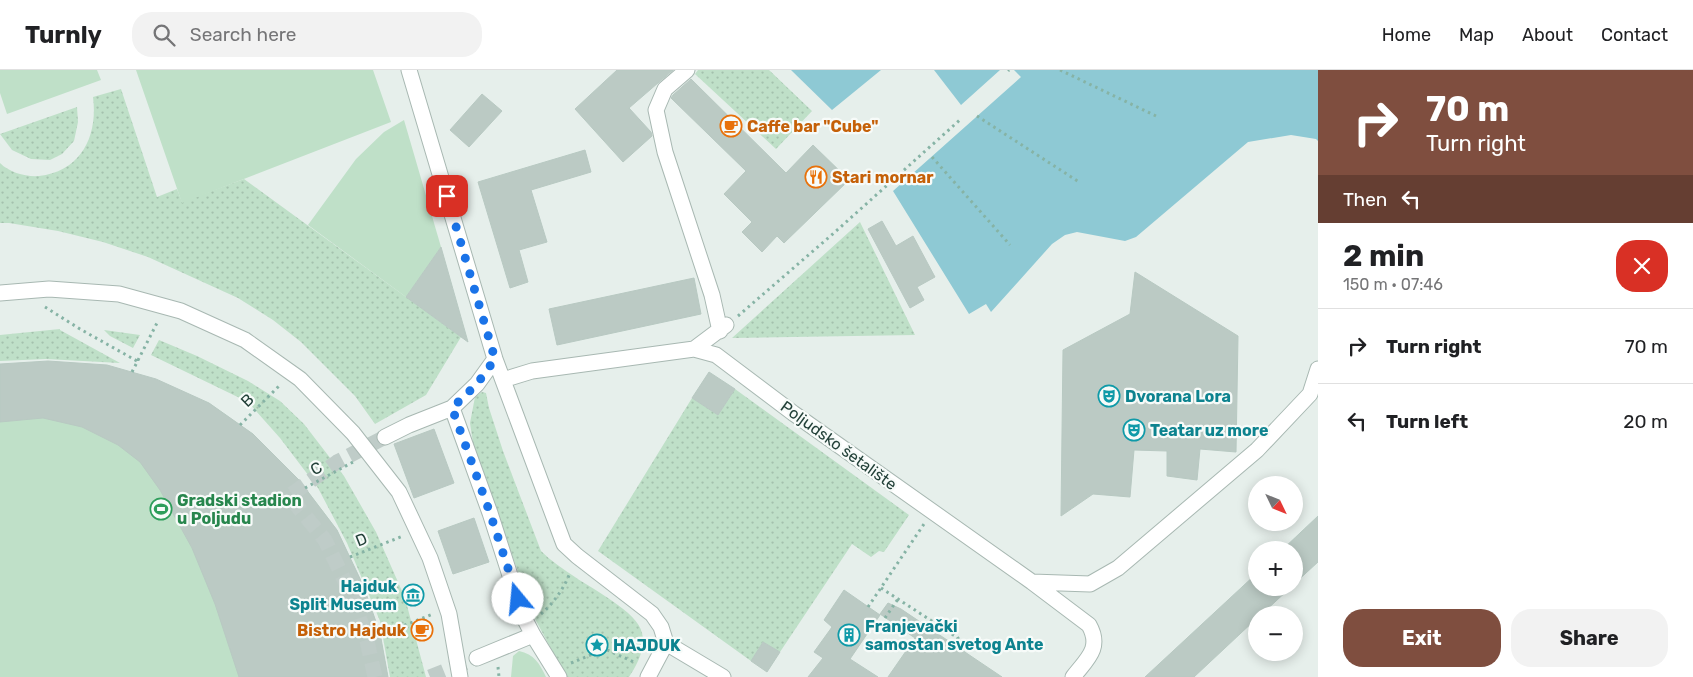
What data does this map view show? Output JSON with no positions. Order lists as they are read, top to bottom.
{
  "streets": {
    "street": ["Poljudsko šetalište"],
    "path": ["B", "C", "D"]
  },
  "places": {
    "cafe": ["Caffe bar \"Cube\"", "Bistro Hajduk"],
    "restaurant": ["Stari mornar"],
    "theatre": ["Dvorana Lora", "Teatar uz more"],
    "sports": ["Gradski stadion u Poljudu"],
    "museum": ["Hajduk Split Museum"],
    "building": ["Franjevački samostan svetog Ante"],
    "place": ["HAJDUK"]
  },
  "north": "bottom right",
  "page": {
    "header": "Turnly",
    "search": "Search here",
    "nav": [
      "Home",
      "Map",
      "About",
      "Contact"
    ],
    "turn": ["70 m", "Turn right"],
    "then": "Then",
    "heading": ["2 min", "150 m · 07:46"],
    "list": [
      {
        "name": "Turn right",
        "value": "70 m"
      },
      {
        "name": "Turn left",
        "value": "20 m"
      }
    ],
    "map_buttons": ["+", "−"],
    "buttons": ["Exit", "Share"]
  }
}
